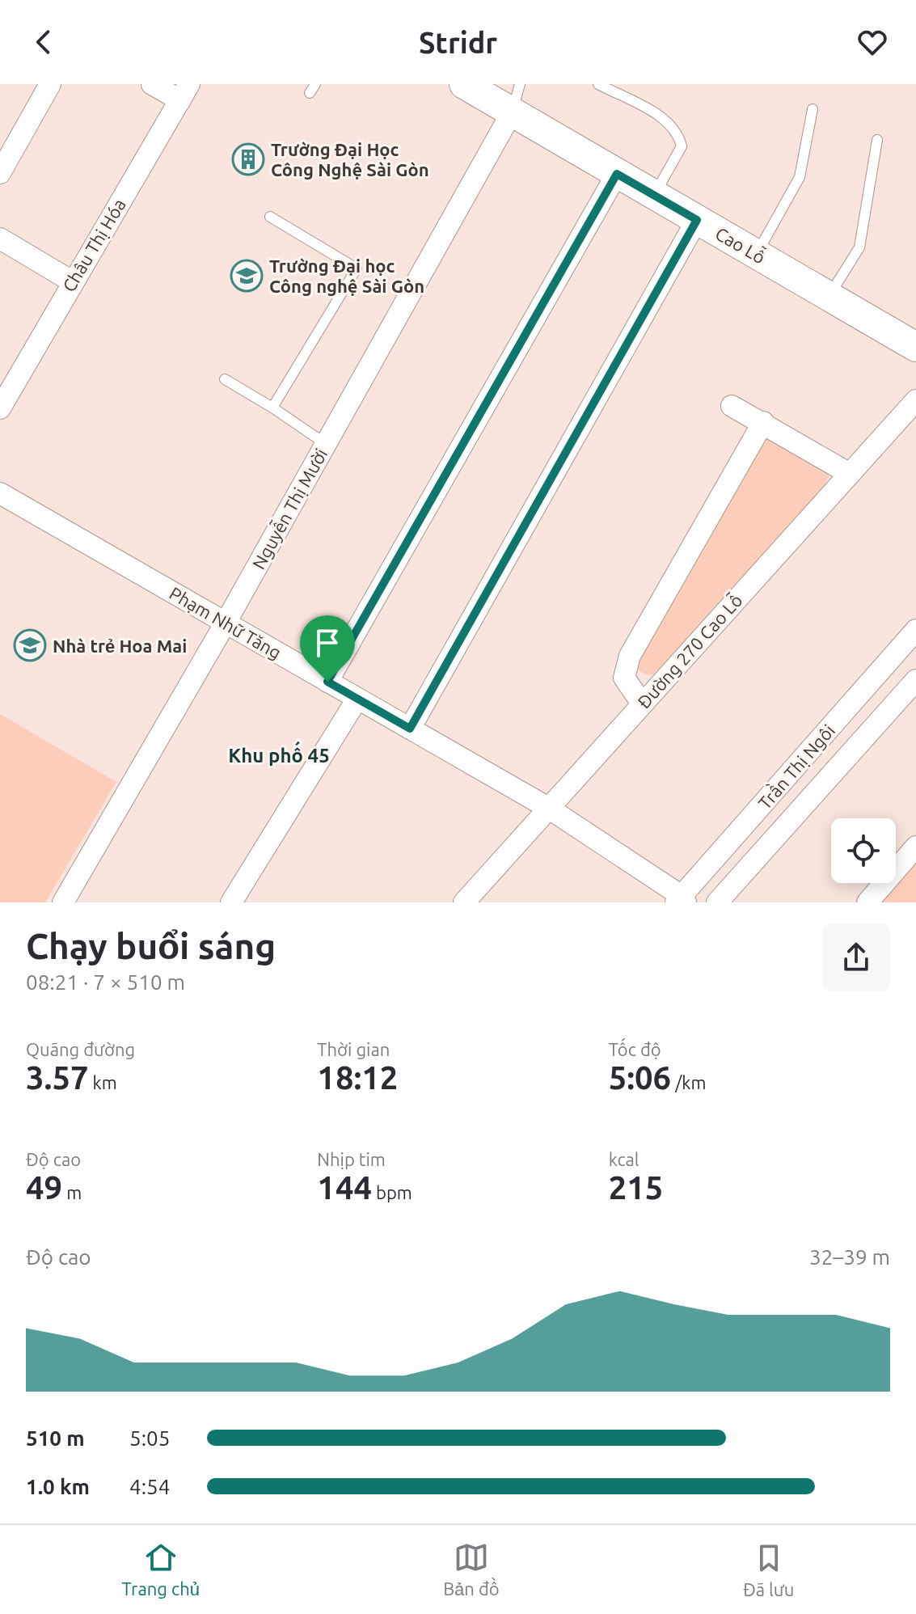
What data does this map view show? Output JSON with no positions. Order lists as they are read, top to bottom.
{
  "streets": {
    "street": [
      "Châu Thị Hóa",
      "Cao Lỗ",
      "Nguyễn Thị Mười",
      "Phạm Nhữ Tăng",
      "Đường 270 Cao Lỗ",
      "Trần Thị Ngôi"
    ]
  },
  "crossings": [
    ["Cao Lỗ", "Nguyễn Thị Mười"],
    ["Nguyễn Thị Mười", "Phạm Nhữ Tăng"],
    ["Phạm Nhữ Tăng", "Đường 270 Cao Lỗ"],
    ["Phạm Nhữ Tăng", "Trần Thị Ngôi"]
  ],
  "districts": ["Khu phố 45"],
  "places": {
    "building": ["Trường Đại Học Công Nghệ Sài Gòn"],
    "school or university": ["Trường Đại học Công nghệ Sài Gòn", "Nhà trẻ Hoa Mai"]
  },
  "page": {
    "header": "Stridr",
    "heading": ["Chạy buổi sáng", "08:21 · 7 × 510 m"],
    "stats": [
      ["Quãng đường", "3.57 km"],
      ["Thời gian", "18:12"],
      ["Tốc độ", "5:06 /km"],
      ["Độ cao", "49 m"],
      ["Nhịp tim", "144 bpm"],
      ["kcal", "215"]
    ],
    "chart": ["Độ cao", "32–39 m"],
    "list": [
      {
        "name": "510 m",
        "note": "5:05"
      },
      {
        "name": "1.0 km",
        "note": "4:54"
      }
    ],
    "tabs": ["Trang chủ", "Bản đồ", "Đã lưu"]
  }
}
